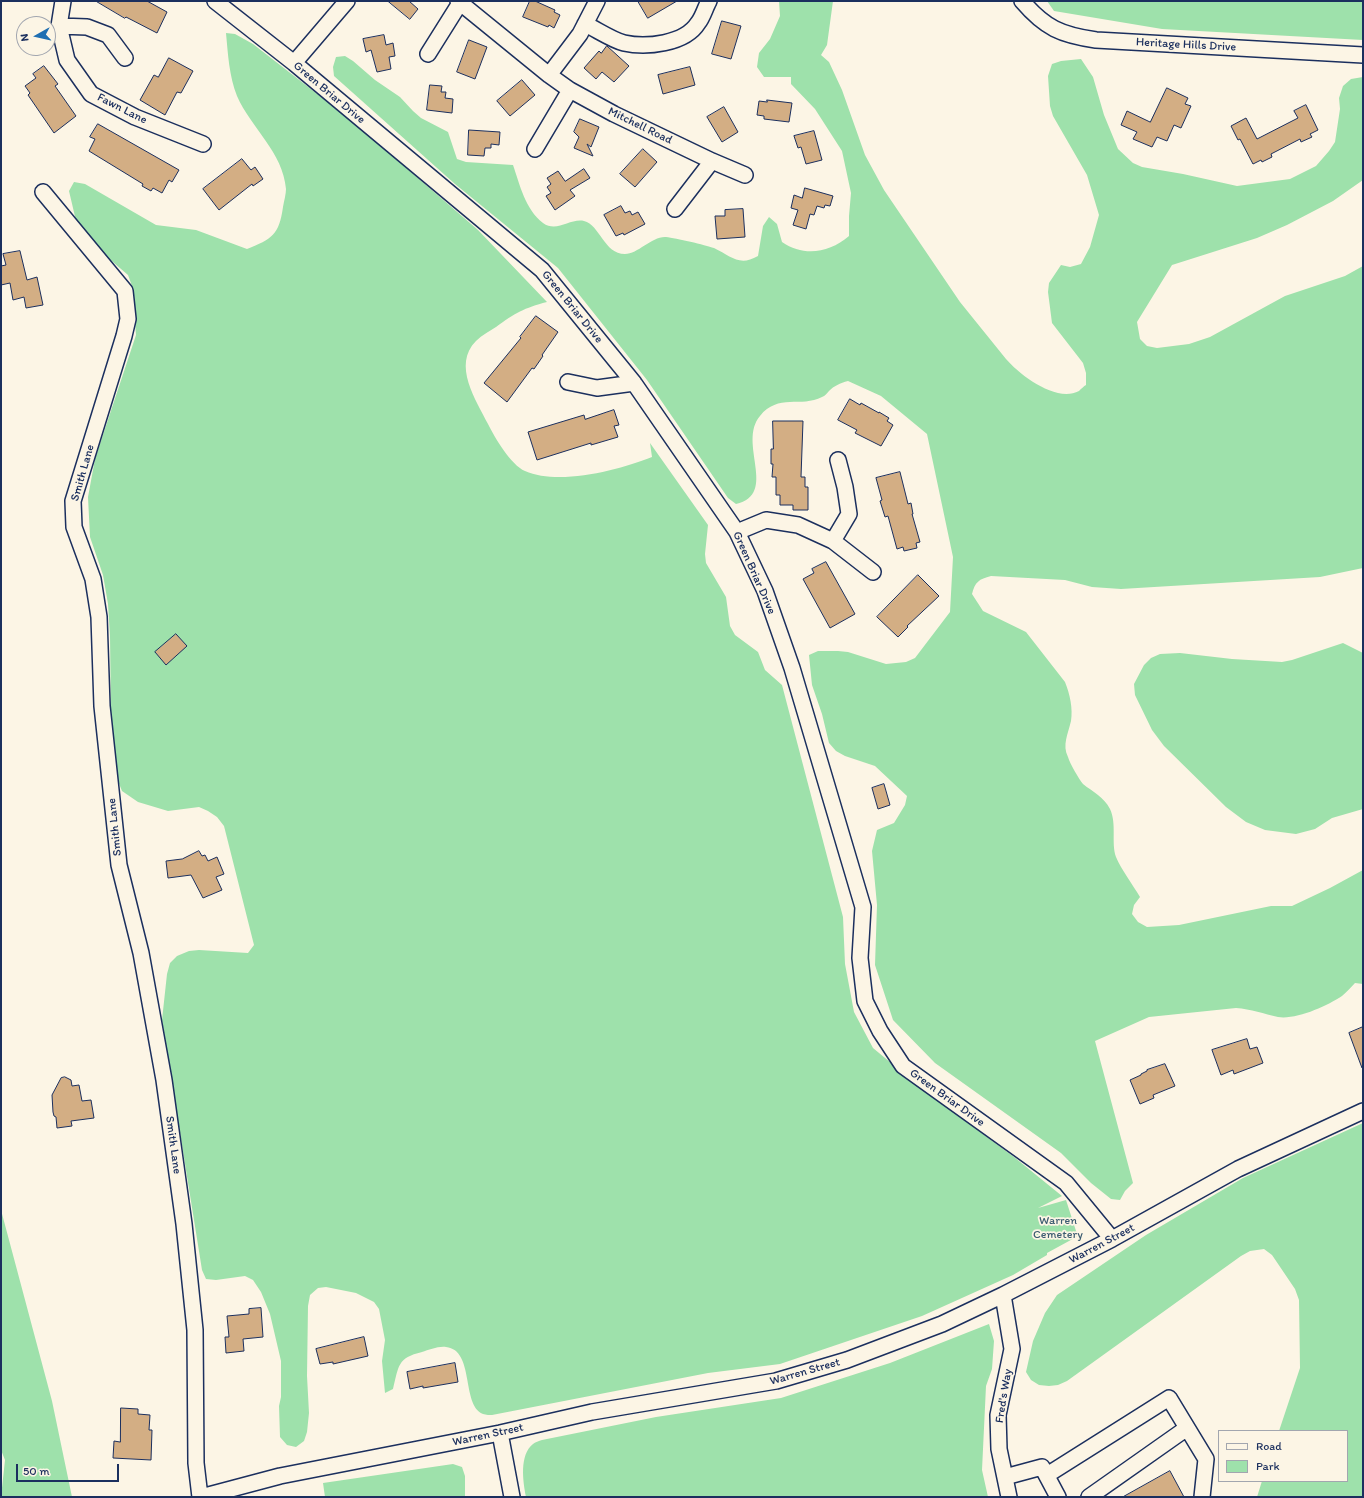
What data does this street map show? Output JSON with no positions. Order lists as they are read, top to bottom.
{
  "streets": {
    "street": [
      "Heritage Hills Drive",
      "Green Briar Drive",
      "Fawn Lane",
      "Mitchell Road",
      "Smith Lane",
      "Warren Street",
      "Fred's Way"
    ]
  },
  "crossings": [
    ["Green Briar Drive", "Warren Street"],
    ["Smith Lane", "Warren Street"],
    ["Warren Street", "Fred's Way"]
  ],
  "parks": ["Warren Cemetery"],
  "legend": ["Road", "Park"],
  "scale_bar": "50 m",
  "north": "left"
}
